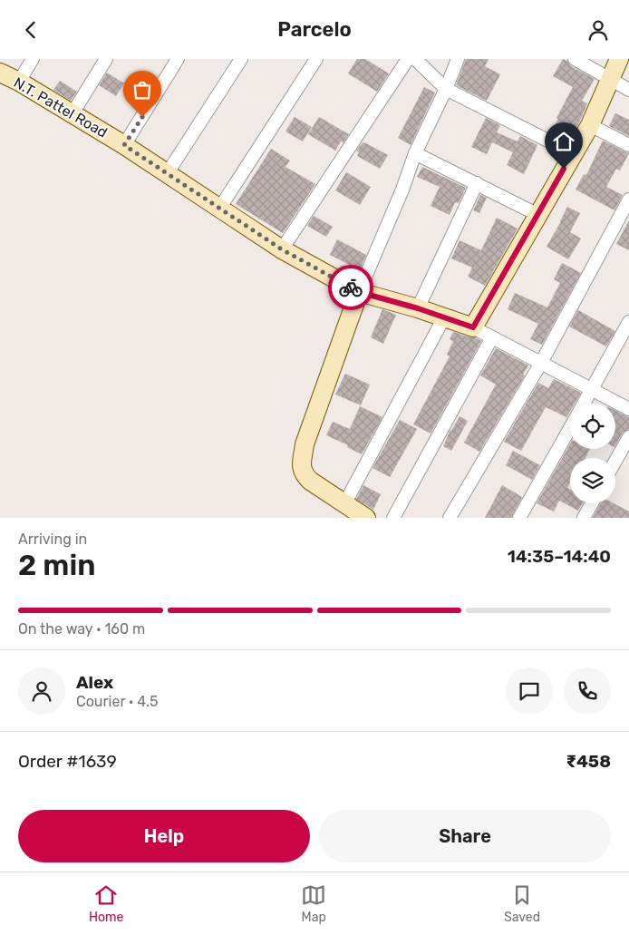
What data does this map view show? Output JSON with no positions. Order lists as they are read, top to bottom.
{
  "streets": {
    "street": ["N.T. Pattel Road"]
  },
  "page": {
    "header": "Parcelo",
    "heading": ["2 min", "Arriving in", "14:35–14:40"],
    "panel": [
      "Alex",
      "Courier · 4.5",
      "Order #1639",
      "₹458"
    ],
    "bar": "On the way · 160 m",
    "buttons": ["Help", "Share"],
    "tabs": ["Home", "Map", "Saved"]
  }
}
